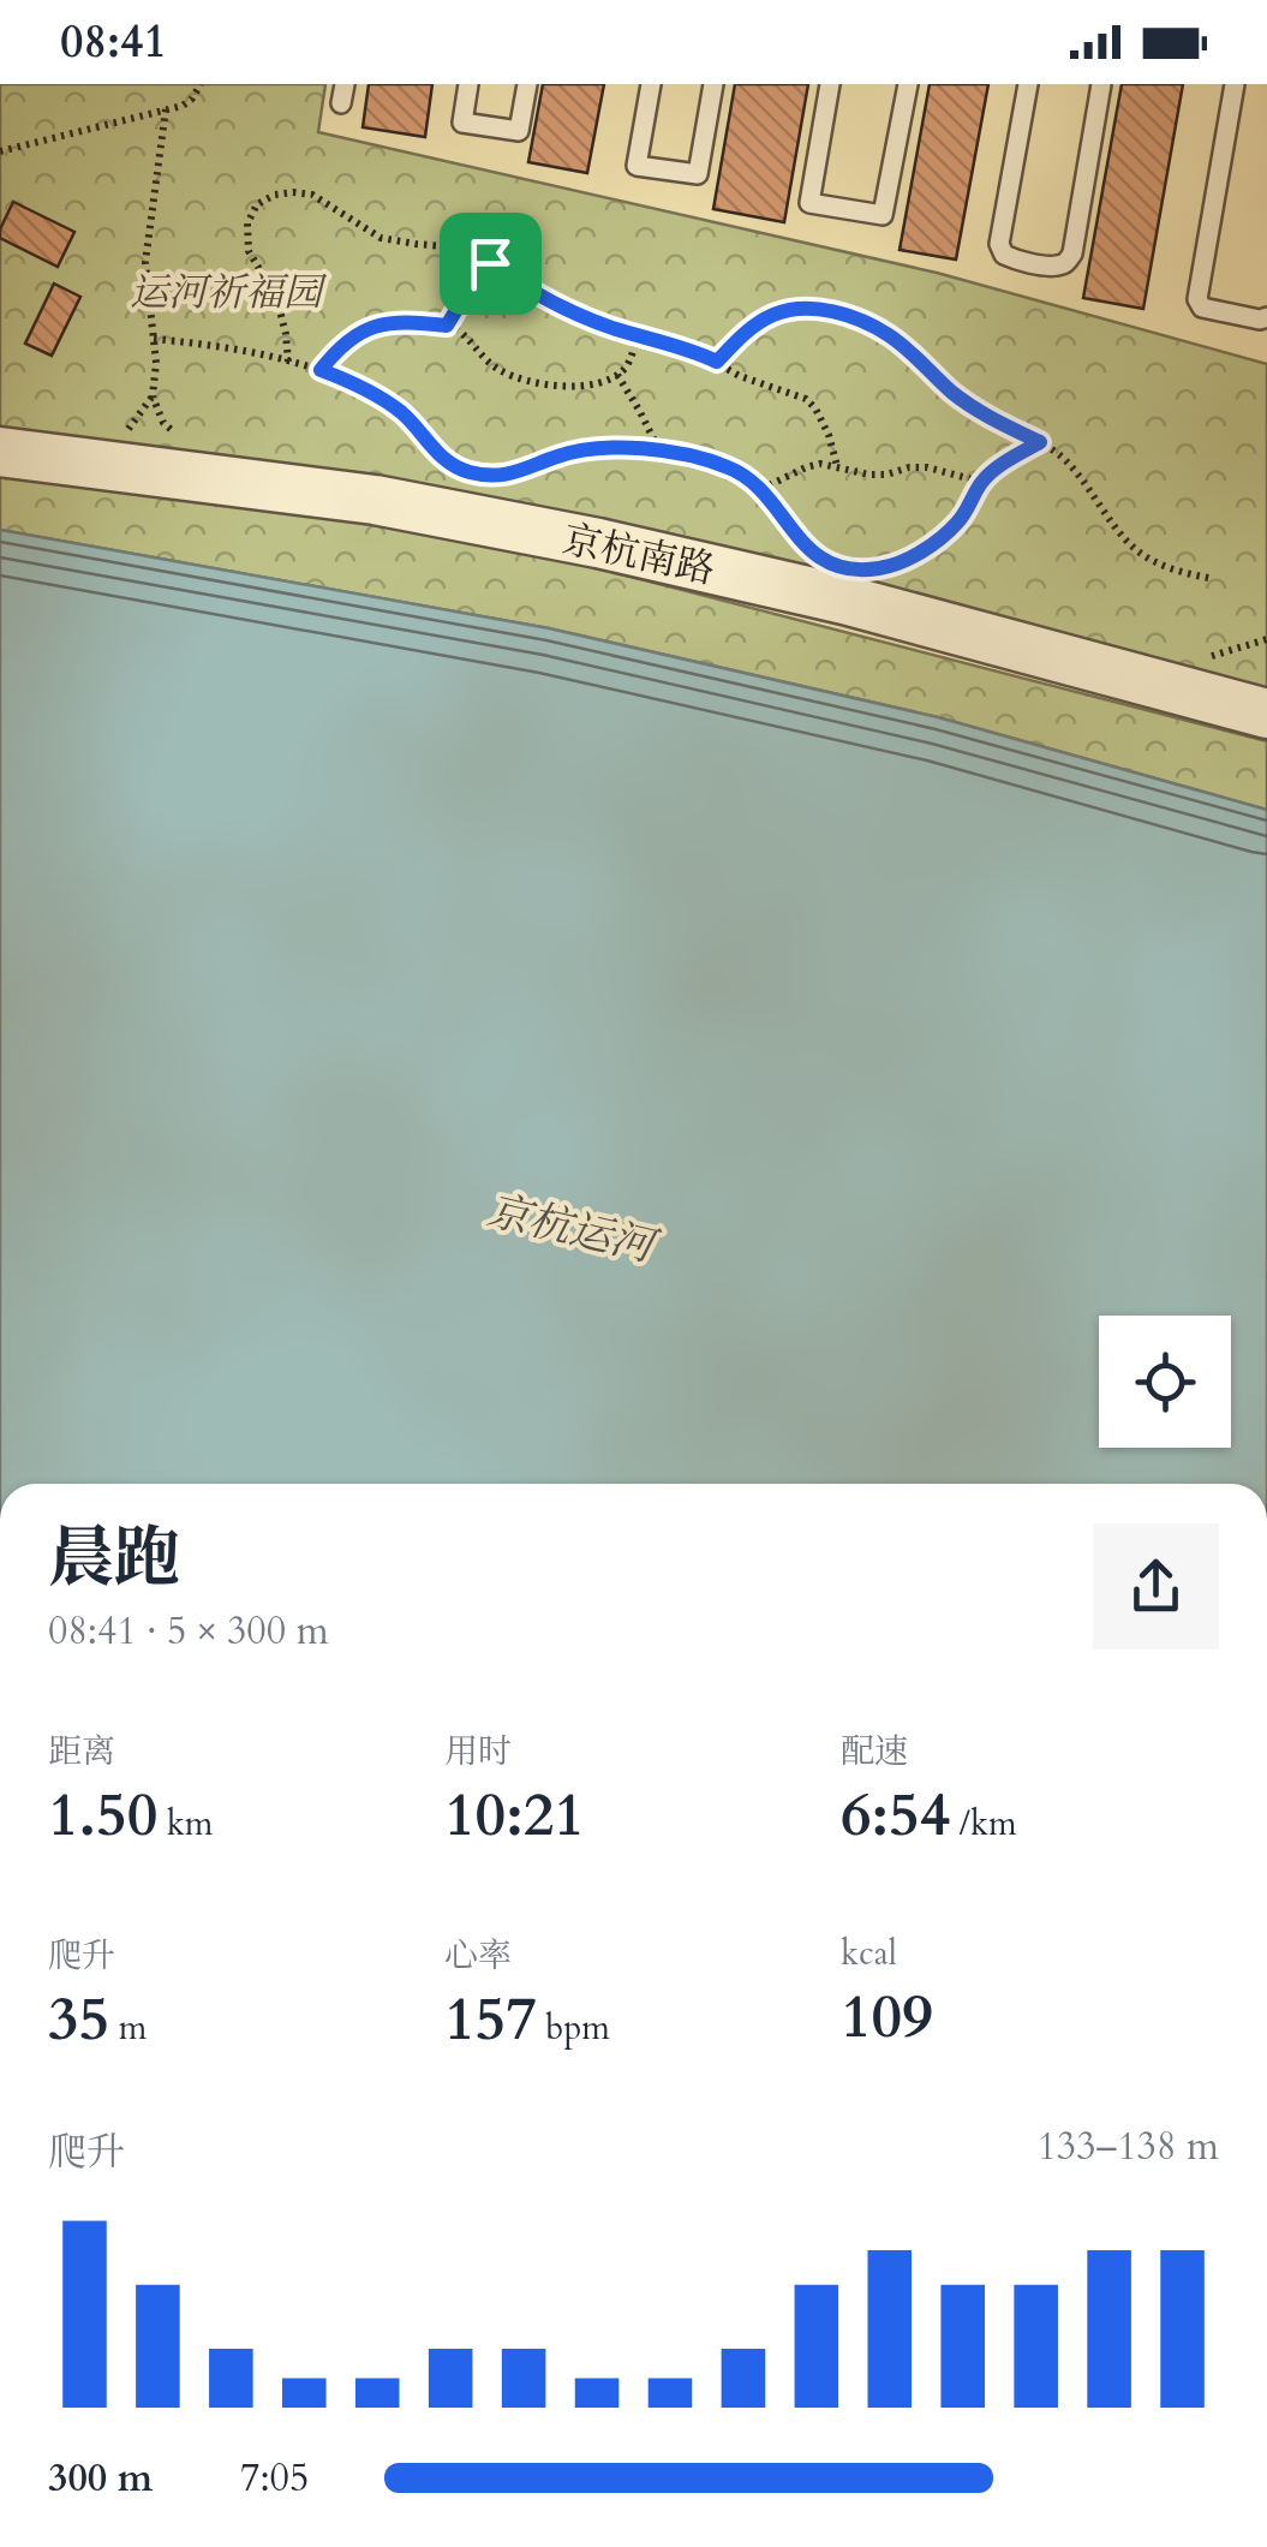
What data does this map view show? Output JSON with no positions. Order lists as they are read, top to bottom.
{
  "streets": {
    "street": ["京杭南路"]
  },
  "water": ["京杭运河"],
  "parks": ["运河祈福园"],
  "page": {
    "status": "08:41",
    "heading": ["晨跑", "08:41 · 5 × 300 m"],
    "stats": [
      ["距离", "1.50 km"],
      ["用时", "10:21"],
      ["配速", "6:54 /km"],
      ["爬升", "35 m"],
      ["心率", "157 bpm"],
      ["kcal", "109"]
    ],
    "chart": ["爬升", "133–138 m"],
    "list": [
      {
        "name": "300 m",
        "note": "7:05"
      }
    ]
  }
}
